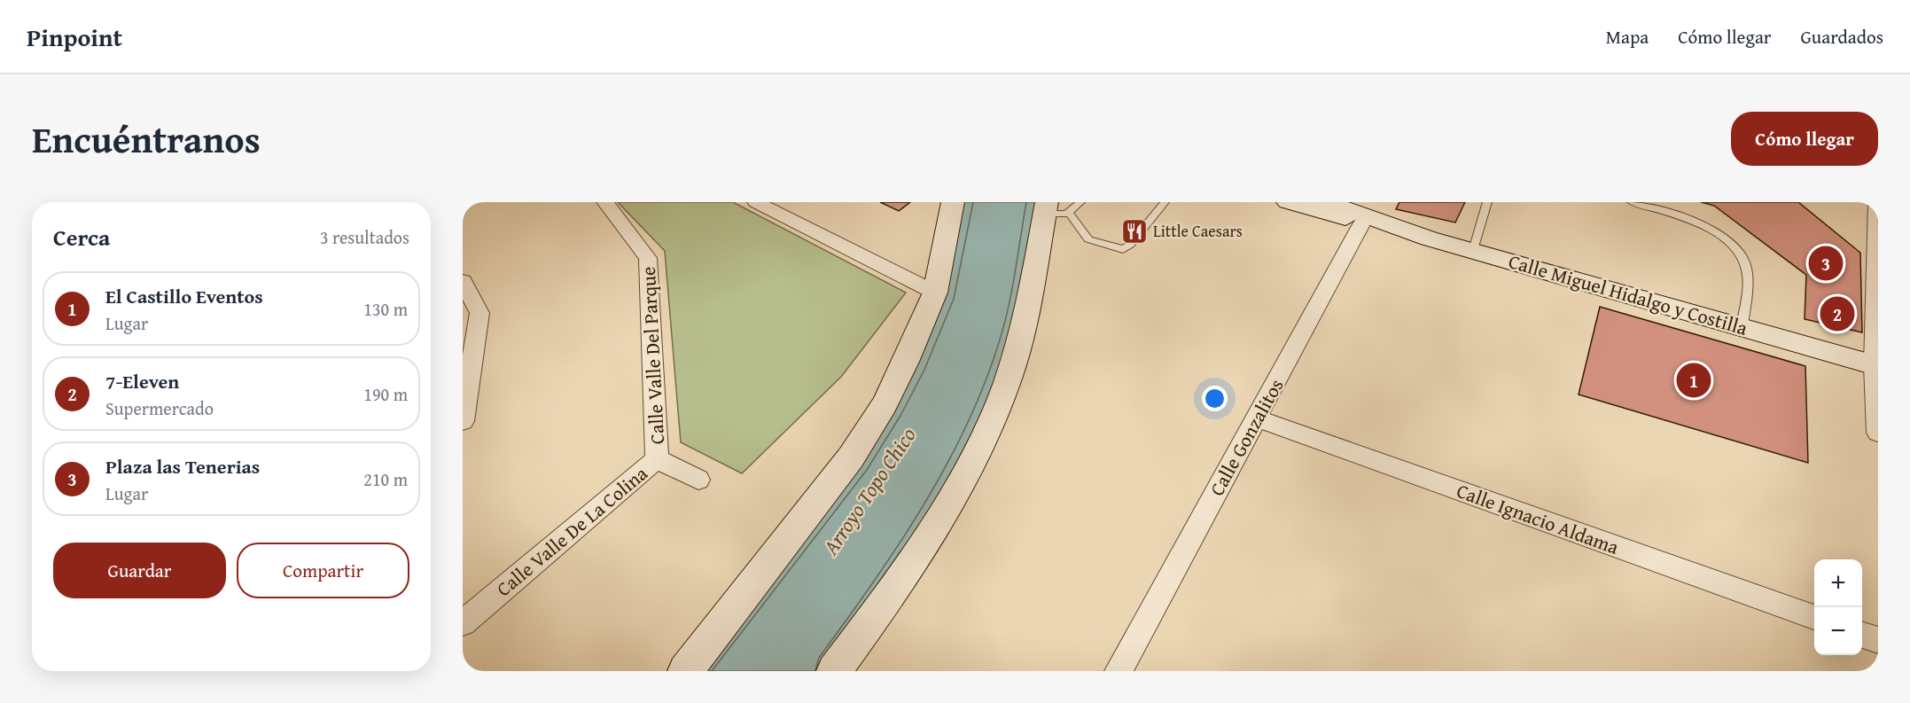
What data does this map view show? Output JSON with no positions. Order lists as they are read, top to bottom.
{
  "streets": {
    "main road": ["Calle Miguel Hidalgo y Costilla"],
    "street": [
      "Calle Valle Del Parque",
      "Calle Gonzalitos",
      "Calle Ignacio Aldama",
      "Calle Valle De La Colina"
    ]
  },
  "crossings": [
    ["Calle Miguel Hidalgo y Costilla", "Calle Gonzalitos"],
    ["Calle Valle Del Parque", "Calle Valle De La Colina"],
    ["Calle Gonzalitos", "Calle Ignacio Aldama"]
  ],
  "water": ["Arroyo Topo Chico"],
  "places": {
    "restaurant": ["Little Caesars"]
  },
  "page": {
    "header": "Pinpoint",
    "nav": ["Mapa", "Cómo llegar", "Guardados"],
    "title": "Encuéntranos",
    "buttons": [
      "Cómo llegar",
      ["Guardar", "Compartir"]
    ],
    "heading": ["Cerca", "3 resultados"],
    "pins": ["3", "2", "1"],
    "list": [
      {
        "mark": "1",
        "name": "El Castillo Eventos",
        "note": "Lugar",
        "value": "130 m"
      },
      {
        "mark": "2",
        "name": "7-Eleven",
        "note": "Supermercado",
        "value": "190 m"
      },
      {
        "mark": "3",
        "name": "Plaza las Tenerias",
        "note": "Lugar",
        "value": "210 m"
      }
    ],
    "map_buttons": ["+", "−"]
  }
}
